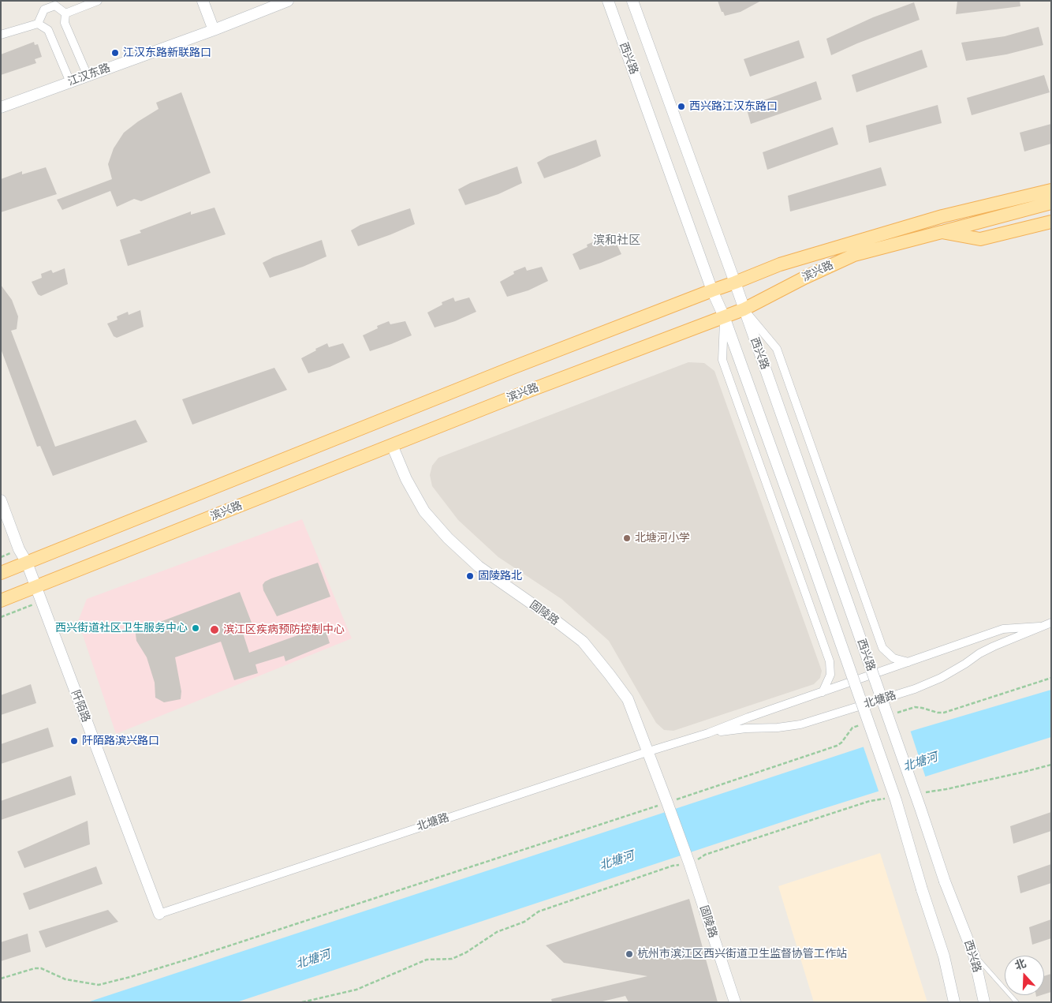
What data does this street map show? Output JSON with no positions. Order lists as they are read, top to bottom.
{
  "streets": {
    "main road": [
      "西兴路",
      "江汉东路",
      "滨兴路",
      "固陵路",
      "阡陌路"
    ],
    "street": ["北塘路"]
  },
  "crossings": [
    ["西兴路", "滨兴路"],
    ["西兴路", "北塘路"],
    ["滨兴路", "固陵路"],
    ["滨兴路", "阡陌路"],
    ["固陵路", "北塘路"],
    ["北塘路", "阡陌路"]
  ],
  "districts": ["滨和社区"],
  "water": ["北塘河"],
  "places": [
    "江汉东路新联路口",
    "西兴路江汉东路口",
    "北塘河小学",
    "固陵路北",
    "西兴街道社区卫生服务中心",
    "滨江区疾病预防控制中心",
    "阡陌路滨兴路口",
    "杭州市滨江区西兴街道卫生监督协管工作站"
  ],
  "north": "top"
}
